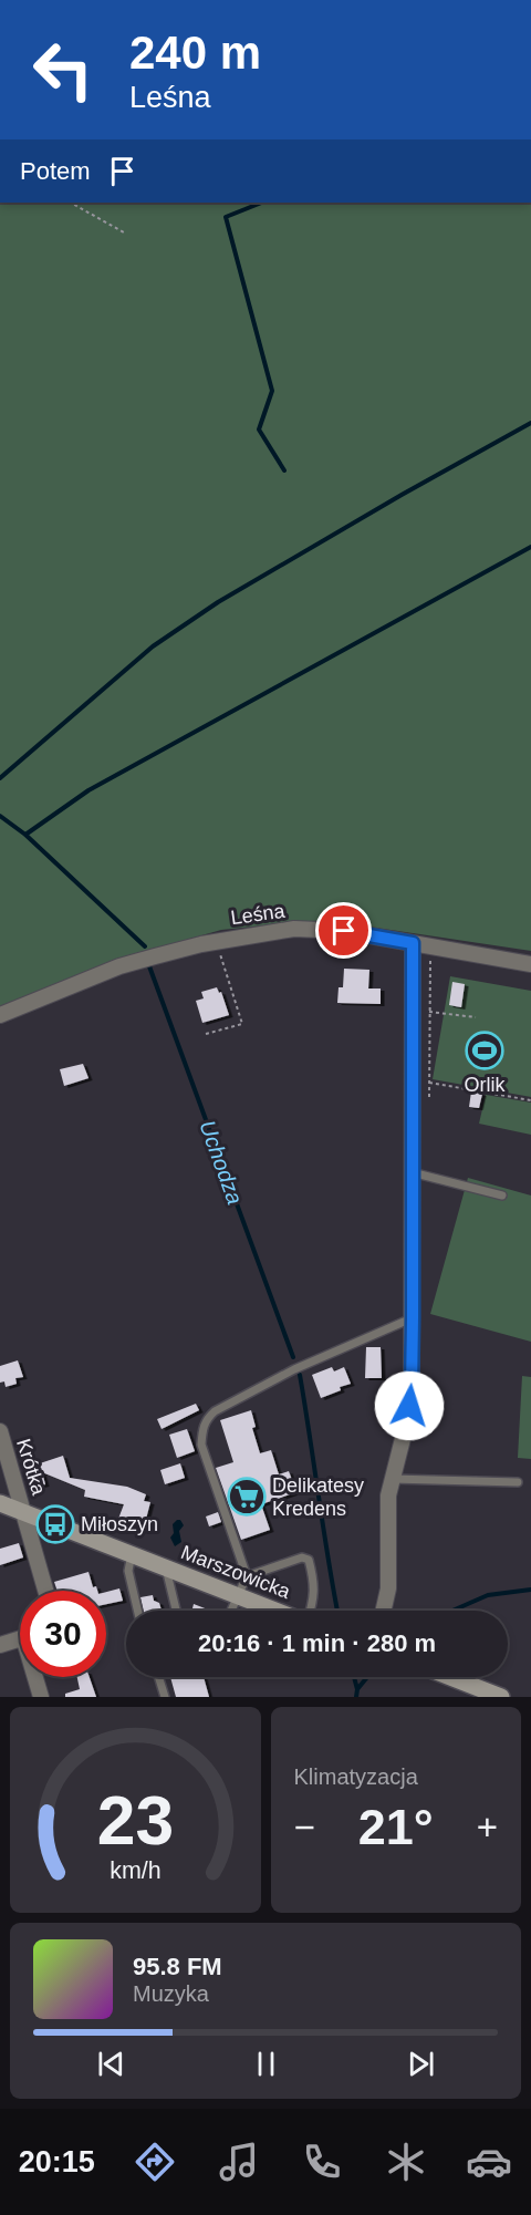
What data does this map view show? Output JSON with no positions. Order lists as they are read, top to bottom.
{
  "streets": {
    "street": ["Leśna", "Krótka", "Marszowicka"]
  },
  "crossings": [
    ["Krótka", "Marszowicka"]
  ],
  "water": ["Uchodza"],
  "places": {
    "sports": ["Orlik"],
    "supermarket": ["Delikatesy Kredens"],
    "bus stop": ["Miłoszyn"]
  },
  "page": {
    "turn": ["240 m", "Leśna"],
    "then": "Potem",
    "limit": "30",
    "trip": "20:16 · 1 min · 280 m",
    "tile": "Klimatyzacja",
    "heat": ["−", "21°", "+"],
    "song": ["95.8 FM", "Muzyka"],
    "tabs": "20:15",
    "gauge": ["23", "km/h"]
  }
}
